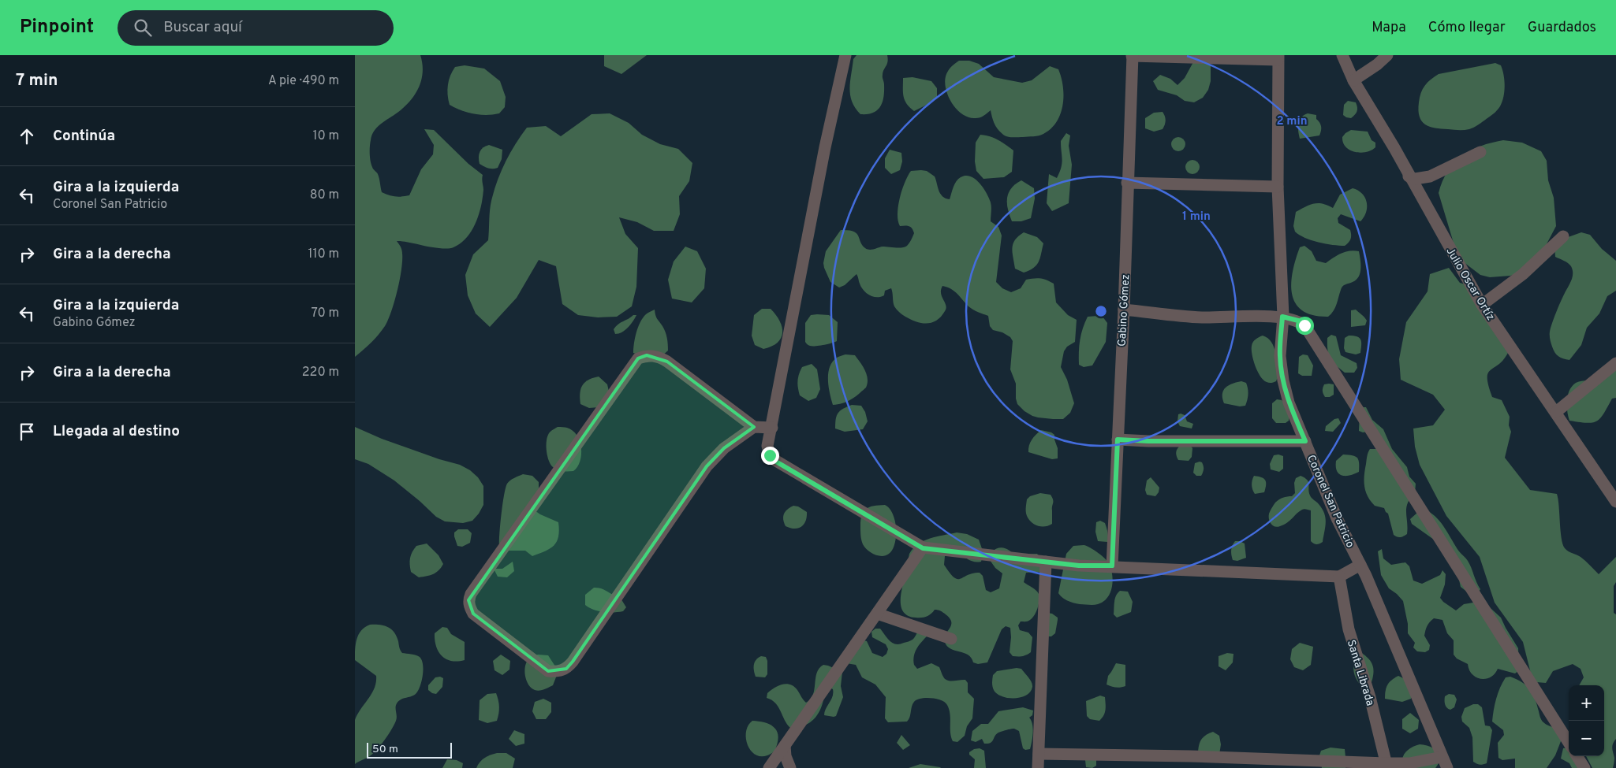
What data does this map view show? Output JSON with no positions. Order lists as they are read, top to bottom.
{
  "streets": {
    "street": [
      "Julio Oscar Ortíz",
      "Gabino Gómez",
      "Coronel San Patricio",
      "Santa Librada"
    ]
  },
  "scale_bar": "50 m",
  "page": {
    "header": "Pinpoint",
    "search": "Buscar aquí",
    "nav": ["Mapa", "Cómo llegar", "Guardados"],
    "heading": ["7 min", "A pie · 490 m"],
    "list": [
      ["Continúa", "10 m"],
      ["Gira a la izquierda", "Coronel San Patricio", "80 m"],
      ["Gira a la derecha", "110 m"],
      ["Gira a la izquierda", "Gabino Gómez", "70 m"],
      ["Gira a la derecha", "220 m"],
      "Llegada al destino"
    ],
    "map_buttons": ["+", "−"],
    "scale": "50 m"
  },
  "rings": ["2 min", "1 min"]
}
